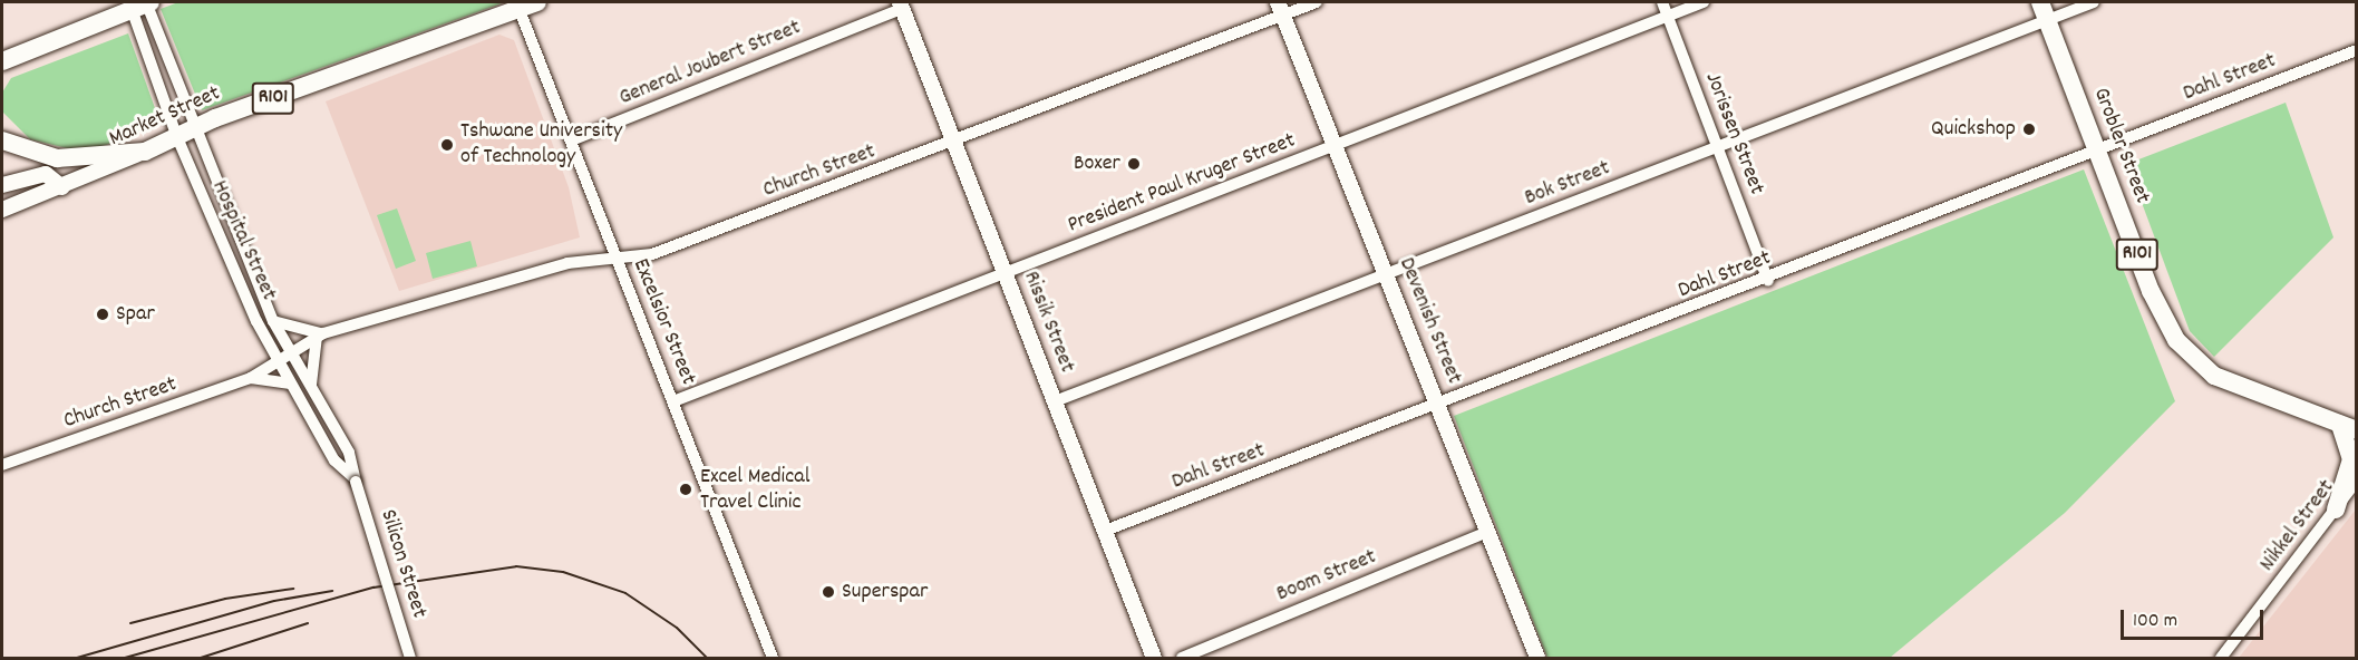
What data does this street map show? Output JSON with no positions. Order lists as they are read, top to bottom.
{
  "streets": {
    "main road": [
      "R101",
      "Market Street",
      "Grobler Street",
      "Devenish Street",
      "Rissik Street"
    ],
    "street": [
      "General Joubert Street",
      "Dahl Street",
      "Jorissen Street",
      "Church Street",
      "President Paul Kruger Street",
      "Bok Street",
      "Hospital Street",
      "Excelsior Street",
      "Nikkel Street",
      "Silicon Street",
      "Boom Street"
    ]
  },
  "crossings": [
    ["General Joubert Street", "Excelsior Street"],
    ["General Joubert Street", "Rissik Street"],
    ["Dahl Street", "Jorissen Street"],
    ["Dahl Street", "Grobler Street"],
    ["Dahl Street", "Devenish Street"],
    ["Dahl Street", "Rissik Street"],
    ["R101", "Market Street"],
    ["Market Street", "Hospital Street"],
    ["Market Street", "Excelsior Street"],
    ["Jorissen Street", "President Paul Kruger Street"],
    ["Jorissen Street", "Bok Street"],
    ["Grobler Street", "Bok Street"],
    ["Church Street", "Hospital Street"],
    ["Church Street", "Devenish Street"],
    ["Church Street", "Excelsior Street"],
    ["Church Street", "Rissik Street"],
    ["President Paul Kruger Street", "Devenish Street"],
    ["President Paul Kruger Street", "Excelsior Street"],
    ["President Paul Kruger Street", "Rissik Street"],
    ["Bok Street", "Devenish Street"],
    ["Bok Street", "Rissik Street"],
    ["Hospital Street", "Silicon Street"],
    ["Devenish Street", "Boom Street"]
  ],
  "places": [
    "Quickshop",
    "Tshwane University of Technology",
    "Boxer",
    "Spar",
    "Excel Medical Travel Clinic",
    "Superspar"
  ],
  "scale_bar": "100 m"
}
